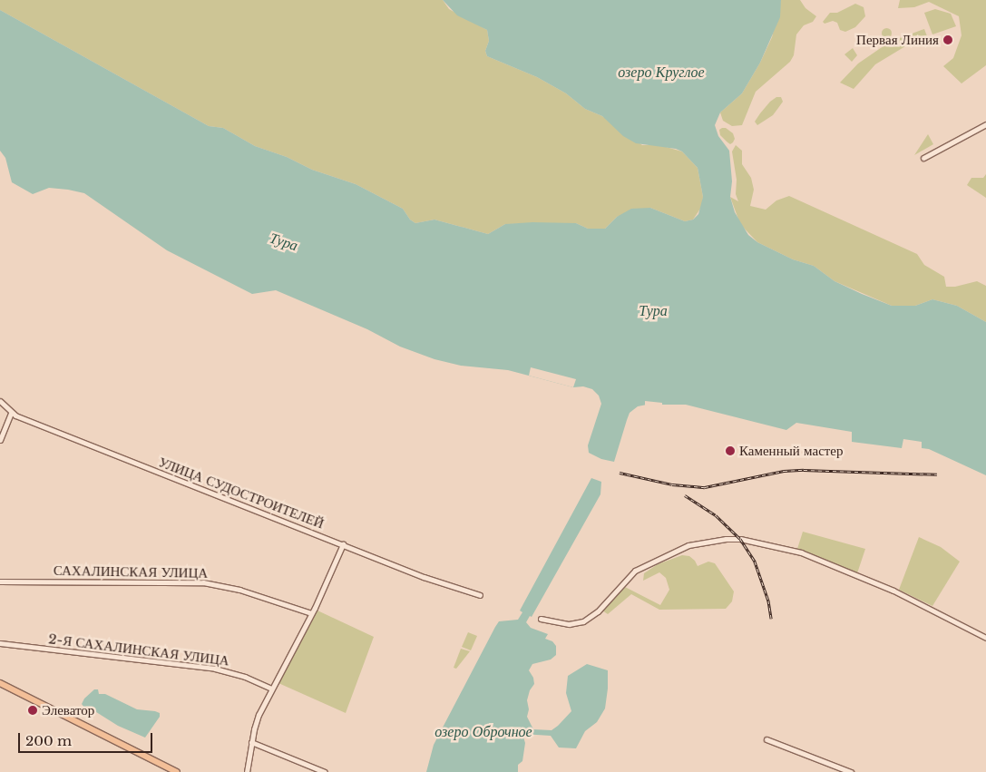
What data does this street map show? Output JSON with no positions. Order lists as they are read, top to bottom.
{
  "streets": {
    "street": ["УЛИЦА СУДОСТРОИТЕЛЕЙ", "САХАЛИНСКАЯ УЛИЦА", "2-Я САХАЛИНСКАЯ УЛИЦА"]
  },
  "water": ["озеро Круглое", "Тура", "озеро Оброчное"],
  "places": ["Первая Линия", "Каменный мастер", "Элеватор"],
  "scale_bar": "200 m"
}
